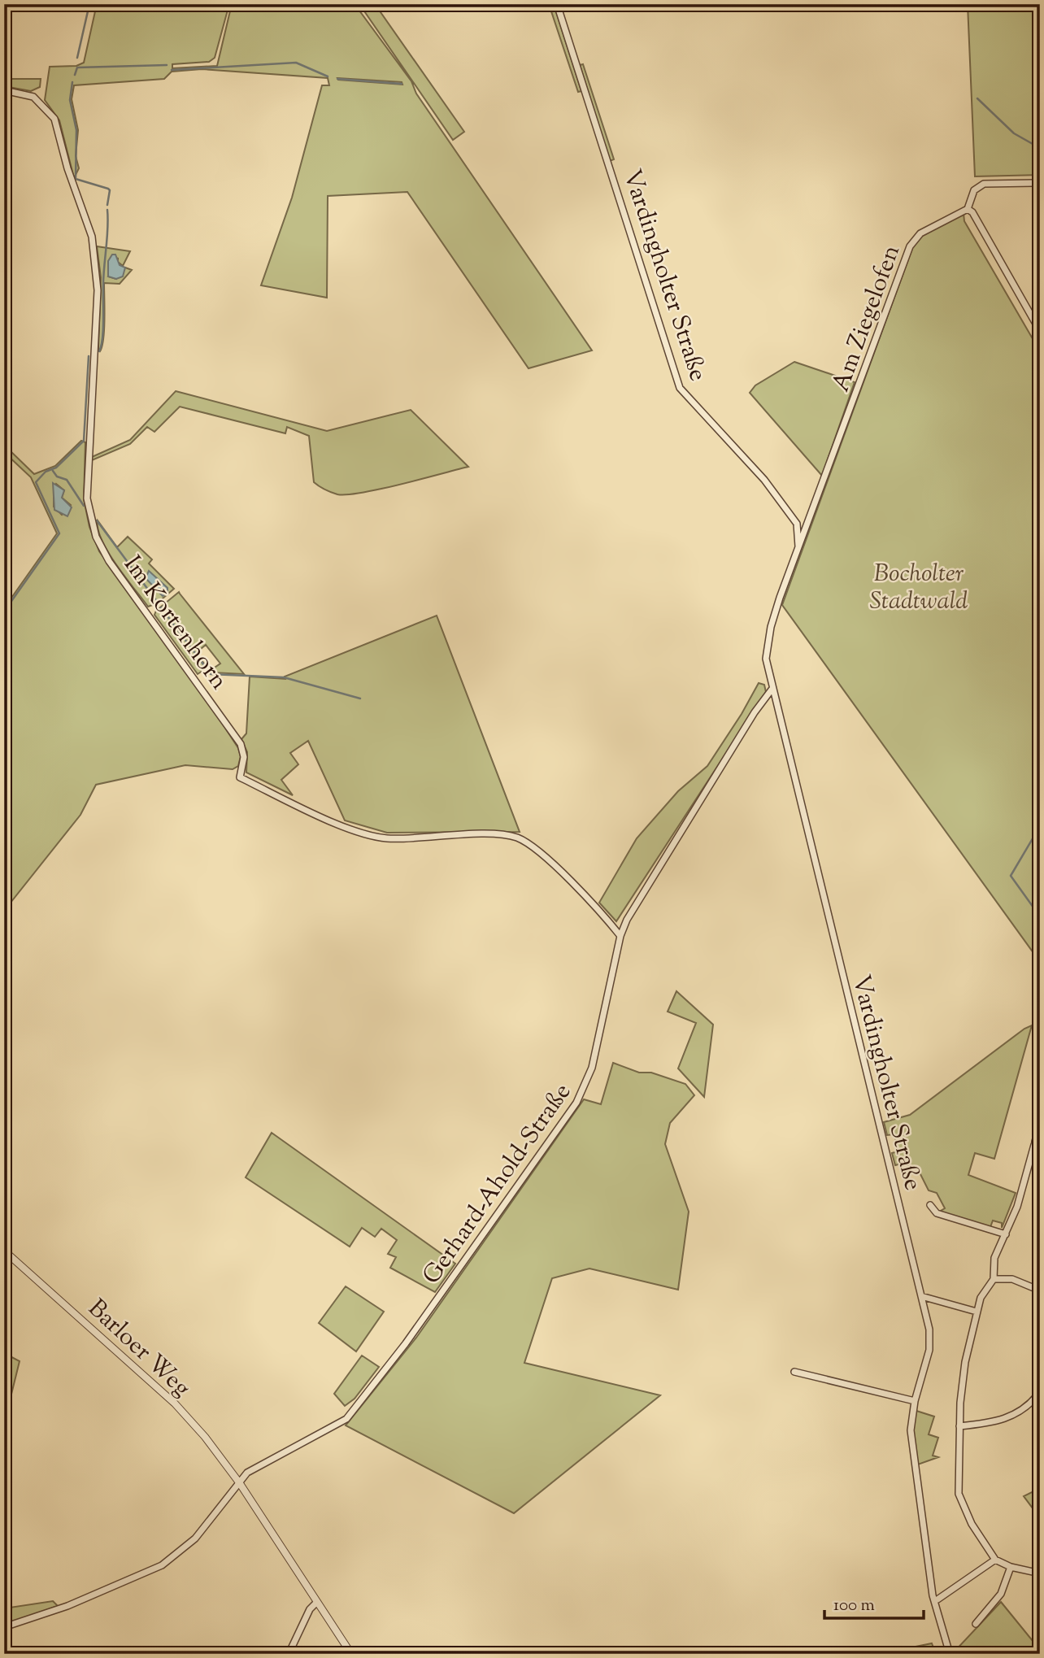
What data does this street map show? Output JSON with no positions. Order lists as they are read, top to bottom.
{
  "streets": {
    "street": [
      "Vardingholter Straße",
      "Am Ziegelofen",
      "Im Kortenhorn",
      "Gerhard-Ahold-Straße",
      "Barloer Weg"
    ]
  },
  "crossings": [
    ["Vardingholter Straße", "Am Ziegelofen"],
    ["Vardingholter Straße", "Gerhard-Ahold-Straße"],
    ["Im Kortenhorn", "Gerhard-Ahold-Straße"],
    ["Gerhard-Ahold-Straße", "Barloer Weg"]
  ],
  "parks": ["Bocholter Stadtwald"],
  "scale_bar": "100 m"
}
